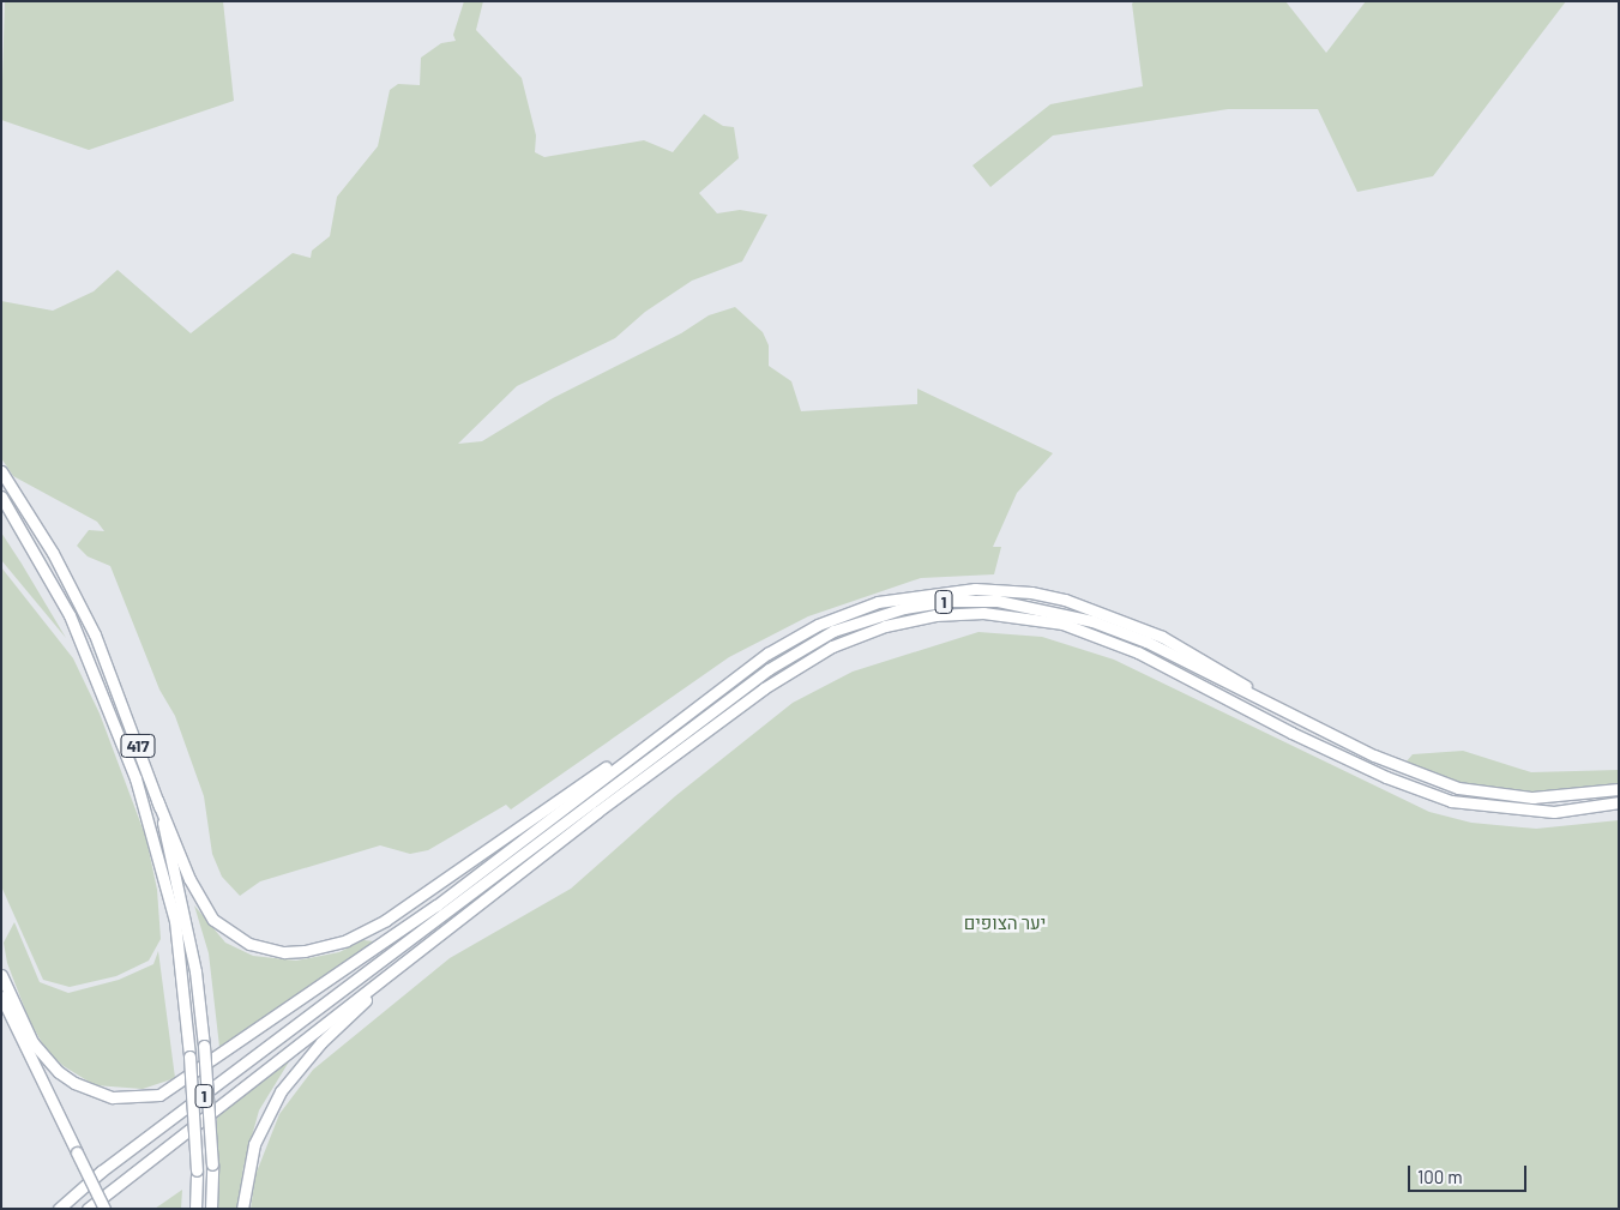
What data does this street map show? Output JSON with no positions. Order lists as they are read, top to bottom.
{
  "streets": {
    "main road": ["1", "417"]
  },
  "parks": ["יער הצופים"],
  "scale_bar": "100 m"
}
